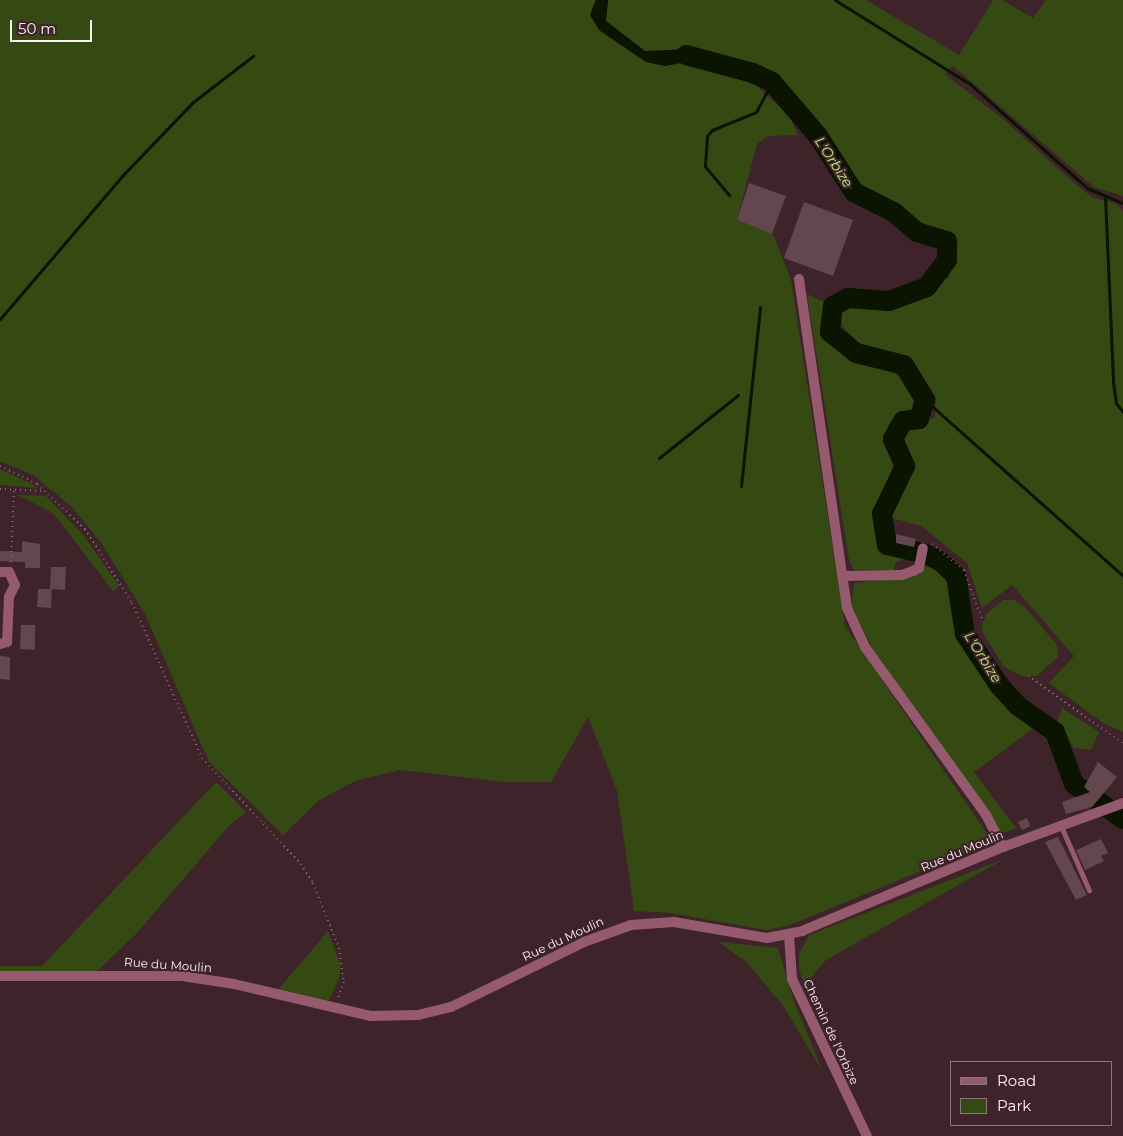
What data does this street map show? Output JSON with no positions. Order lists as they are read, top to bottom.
{
  "streets": {
    "street": ["Rue du Moulin", "Chemin de l'Orbize"]
  },
  "crossings": [
    ["Rue du Moulin", "Chemin de l'Orbize"]
  ],
  "water": ["L'Orbize"],
  "legend": ["Road", "Park"],
  "scale_bar": "50 m"
}
